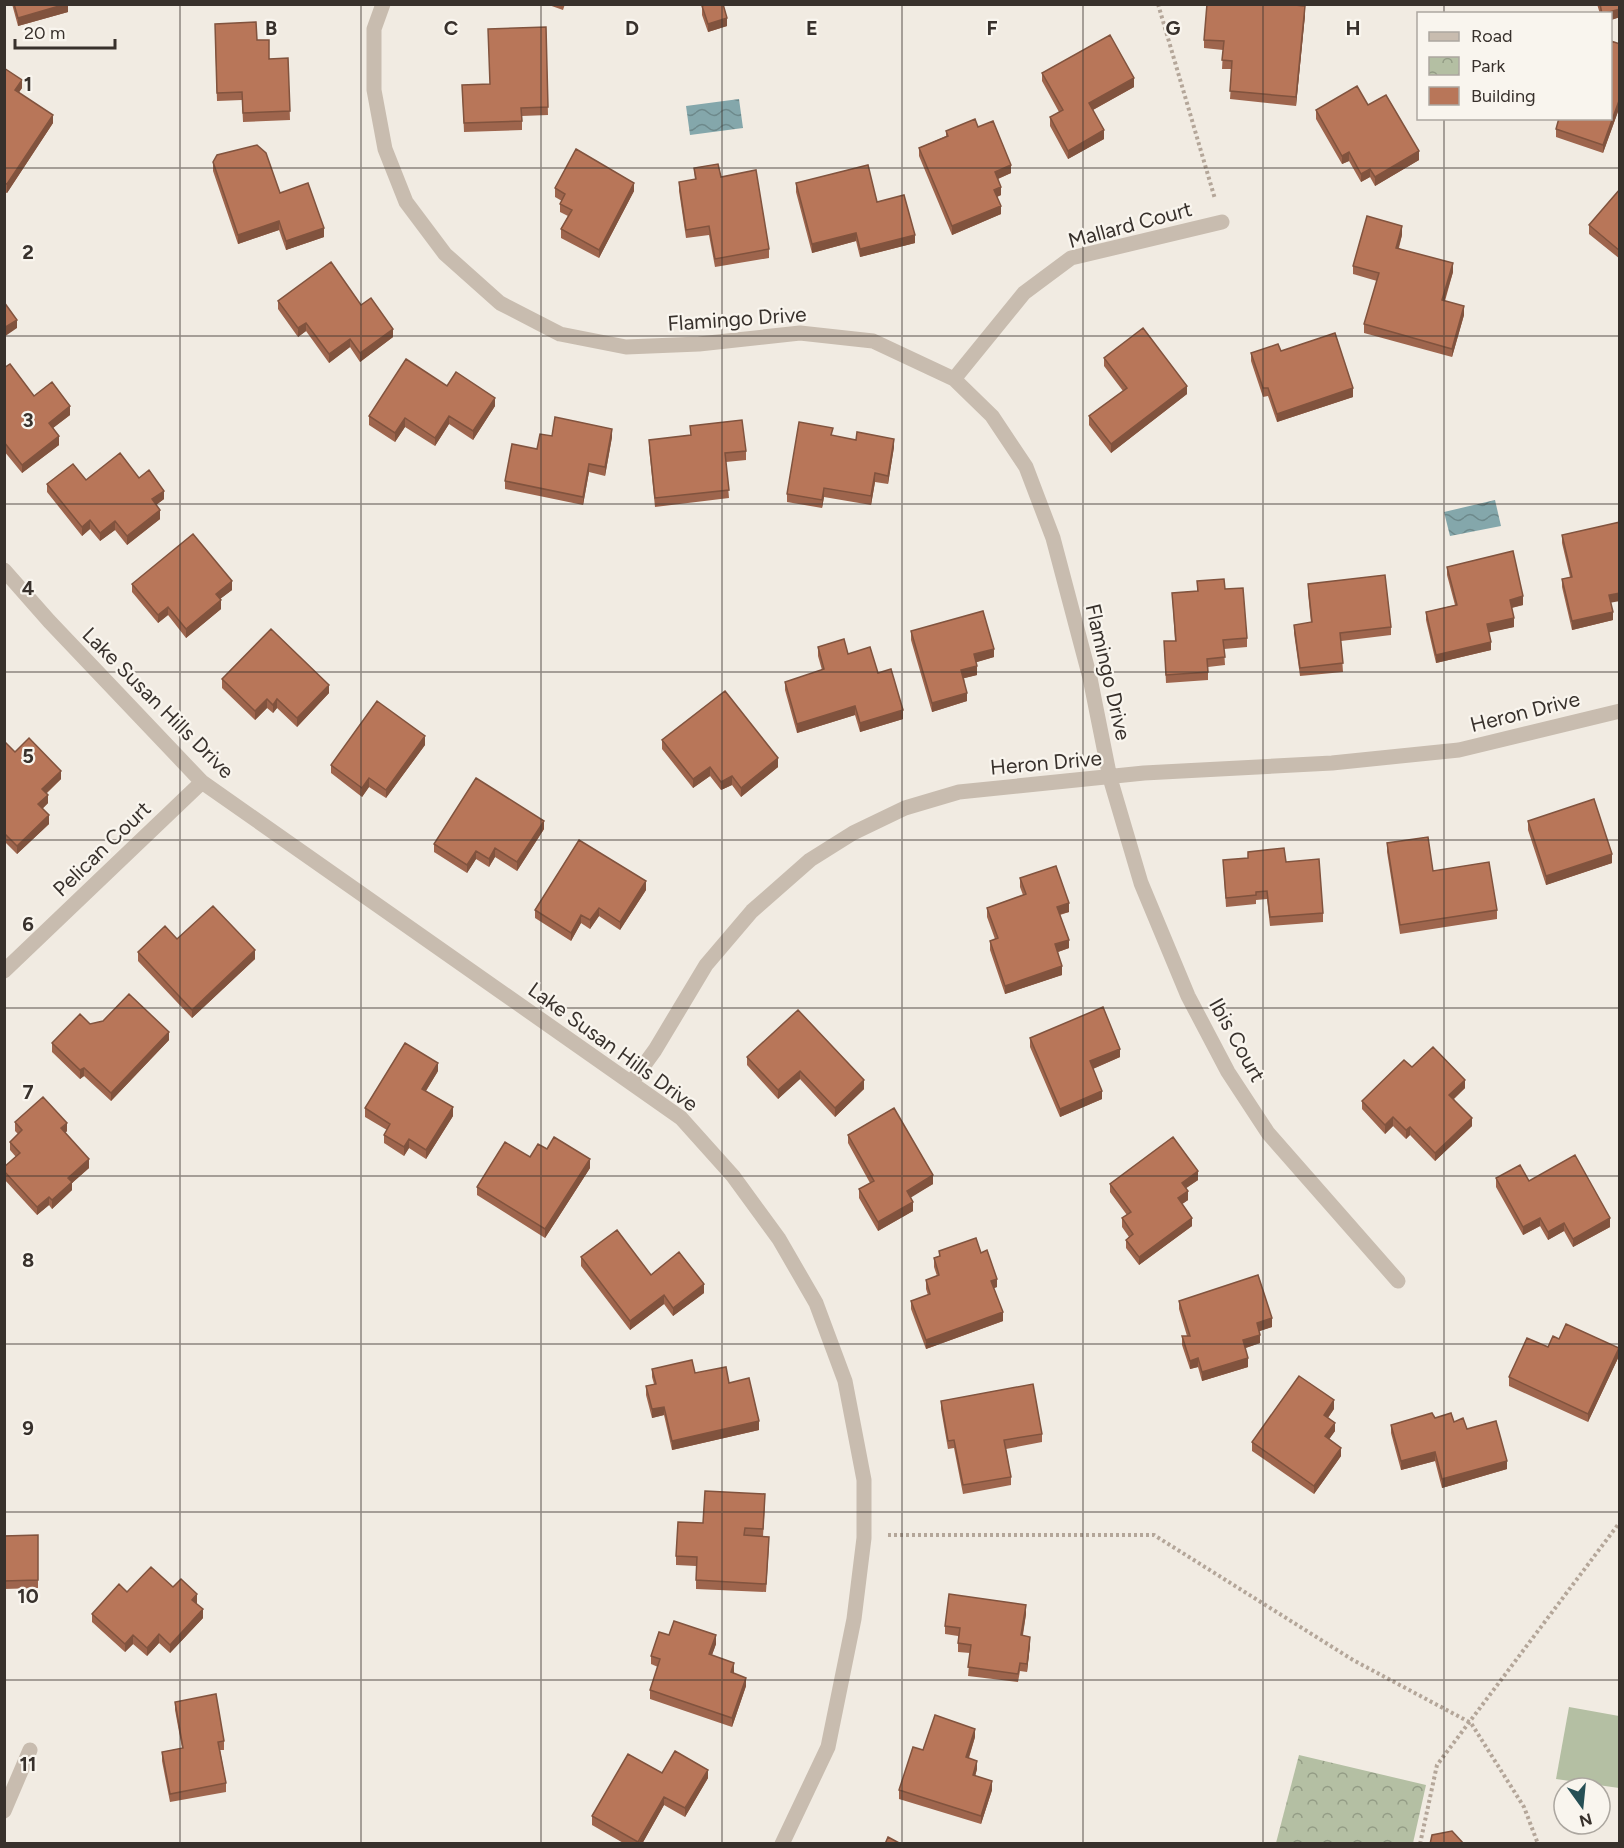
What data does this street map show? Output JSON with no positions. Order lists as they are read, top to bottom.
{
  "streets": {
    "street": [
      "Mallard Court",
      "Flamingo Drive",
      "Lake Susan Hills Drive",
      "Heron Drive",
      "Pelican Court",
      "Ibis Court"
    ]
  },
  "crossings": [
    ["Mallard Court", "Flamingo Drive"],
    ["Flamingo Drive", "Heron Drive"],
    ["Flamingo Drive", "Ibis Court"],
    ["Lake Susan Hills Drive", "Heron Drive"],
    ["Lake Susan Hills Drive", "Pelican Court"],
    ["Heron Drive", "Ibis Court"]
  ],
  "legend": ["Road", "Park", "Building"],
  "scale_bar": "20 m",
  "north": "bottom",
  "grid": {
    "columns": [
      "B",
      "C",
      "D",
      "E",
      "F",
      "G",
      "H"
    ],
    "rows": [
      "1",
      "2",
      "3",
      "4",
      "5",
      "6",
      "7",
      "8",
      "9",
      "10",
      "11"
    ]
  }
}
